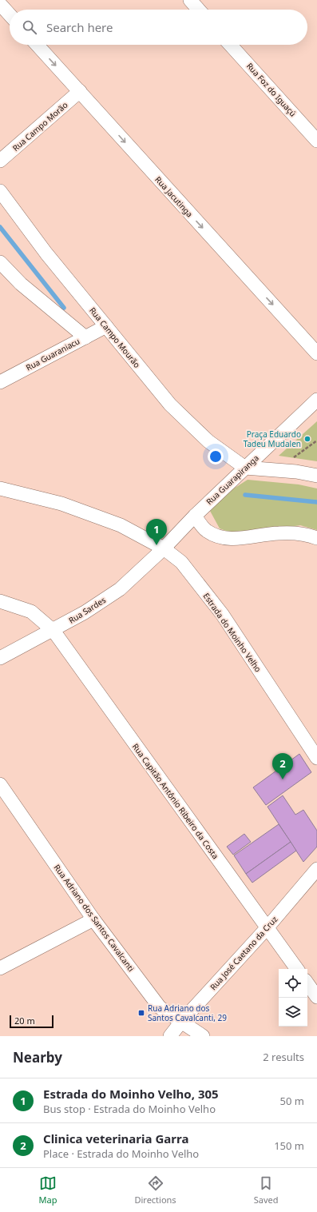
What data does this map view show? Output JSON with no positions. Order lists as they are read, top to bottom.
{
  "streets": {
    "street": [
      "Rua Foz do Iguaçú",
      "Rua Campo Morão",
      "Rua Jacutinga",
      "Rua Campo Mourão",
      "Rua Guaraniacu",
      "Rua Guarapiranga",
      "Rua Sardes",
      "Estrada do Moinho Velho",
      "Rua Capitão Antônio Ribeiro da Costa",
      "Rua Adriano dos Santos Cavalcanti",
      "Rua José Caetano da Cruz"
    ]
  },
  "crossings": [
    ["Rua Campo Morão", "Rua Jacutinga"],
    ["Rua Campo Mourão", "Rua Guaraniacu"],
    ["Rua Campo Mourão", "Rua Guarapiranga"],
    ["Rua Guarapiranga", "Rua Sardes"],
    ["Rua Guarapiranga", "Estrada do Moinho Velho"],
    ["Rua Sardes", "Estrada do Moinho Velho"],
    ["Rua Sardes", "Rua Capitão Antônio Ribeiro da Costa"],
    ["Rua Capitão Antônio Ribeiro da Costa", "Rua José Caetano da Cruz"],
    ["Rua Adriano dos Santos Cavalcanti", "Rua José Caetano da Cruz"]
  ],
  "one_way": ["Rua Jacutinga"],
  "places": {
    "other": ["Praça Eduardo Tadeu Mudalen"],
    "transit": ["Rua Adriano dos Santos Cavalcanti, 29"]
  },
  "scale_bar": "20 m",
  "page": {
    "search": "Search here",
    "pins": ["1", "2"],
    "scale": "20 m",
    "heading": ["Nearby", "2 results"],
    "list": [
      {
        "mark": "1",
        "name": "Estrada do Moinho Velho, 305",
        "note": "Bus stop · Estrada do Moinho Velho",
        "value": "50 m"
      },
      {
        "mark": "2",
        "name": "Clinica veterinaria Garra",
        "note": "Place · Estrada do Moinho Velho",
        "value": "150 m"
      }
    ],
    "nav": ["Map", "Directions", "Saved"]
  }
}
